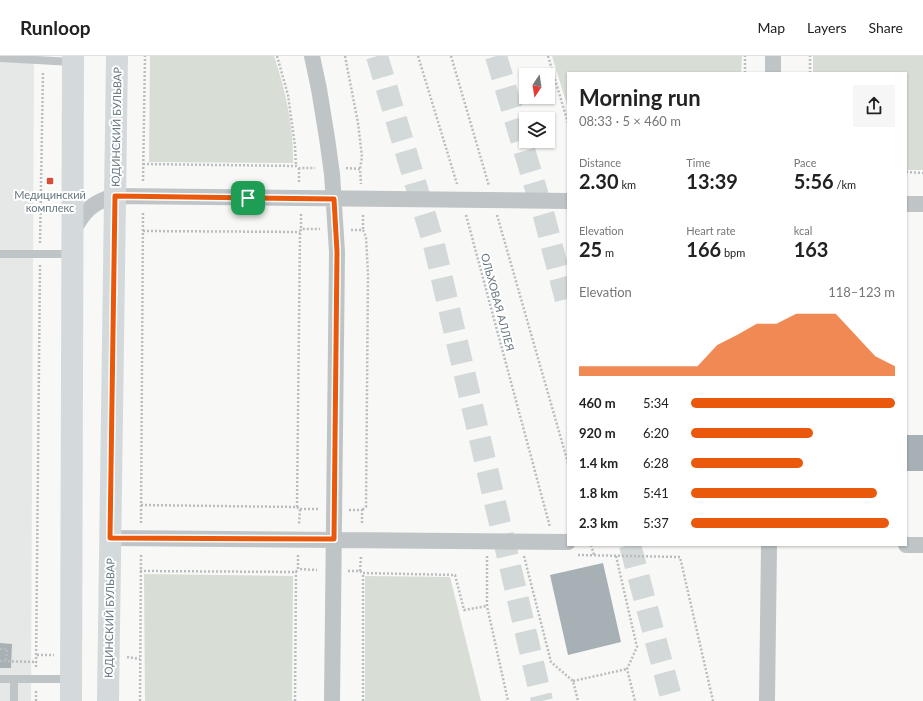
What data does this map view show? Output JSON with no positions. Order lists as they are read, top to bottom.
{
  "streets": {
    "street": ["ЮДИНСКИЙ БУЛЬВАР"],
    "path": ["ОЛЬХОВАЯ АЛЛЕЯ"]
  },
  "places": {
    "transit": ["Медицинский комплекс"]
  },
  "north": "bottom",
  "page": {
    "header": "Runloop",
    "nav": ["Map", "Layers", "Share"],
    "heading": ["Morning run", "08:33 · 5 × 460 m"],
    "stats": [
      ["Distance", "2.30 km"],
      ["Time", "13:39"],
      ["Pace", "5:56 /km"],
      ["Elevation", "25 m"],
      ["Heart rate", "166 bpm"],
      ["kcal", "163"]
    ],
    "chart": ["Elevation", "118–123 m"],
    "list": [
      {
        "name": "460 m",
        "note": "5:34"
      },
      {
        "name": "920 m",
        "note": "6:20"
      },
      {
        "name": "1.4 km",
        "note": "6:28"
      },
      {
        "name": "1.8 km",
        "note": "5:41"
      },
      {
        "name": "2.3 km",
        "note": "5:37"
      }
    ]
  }
}
